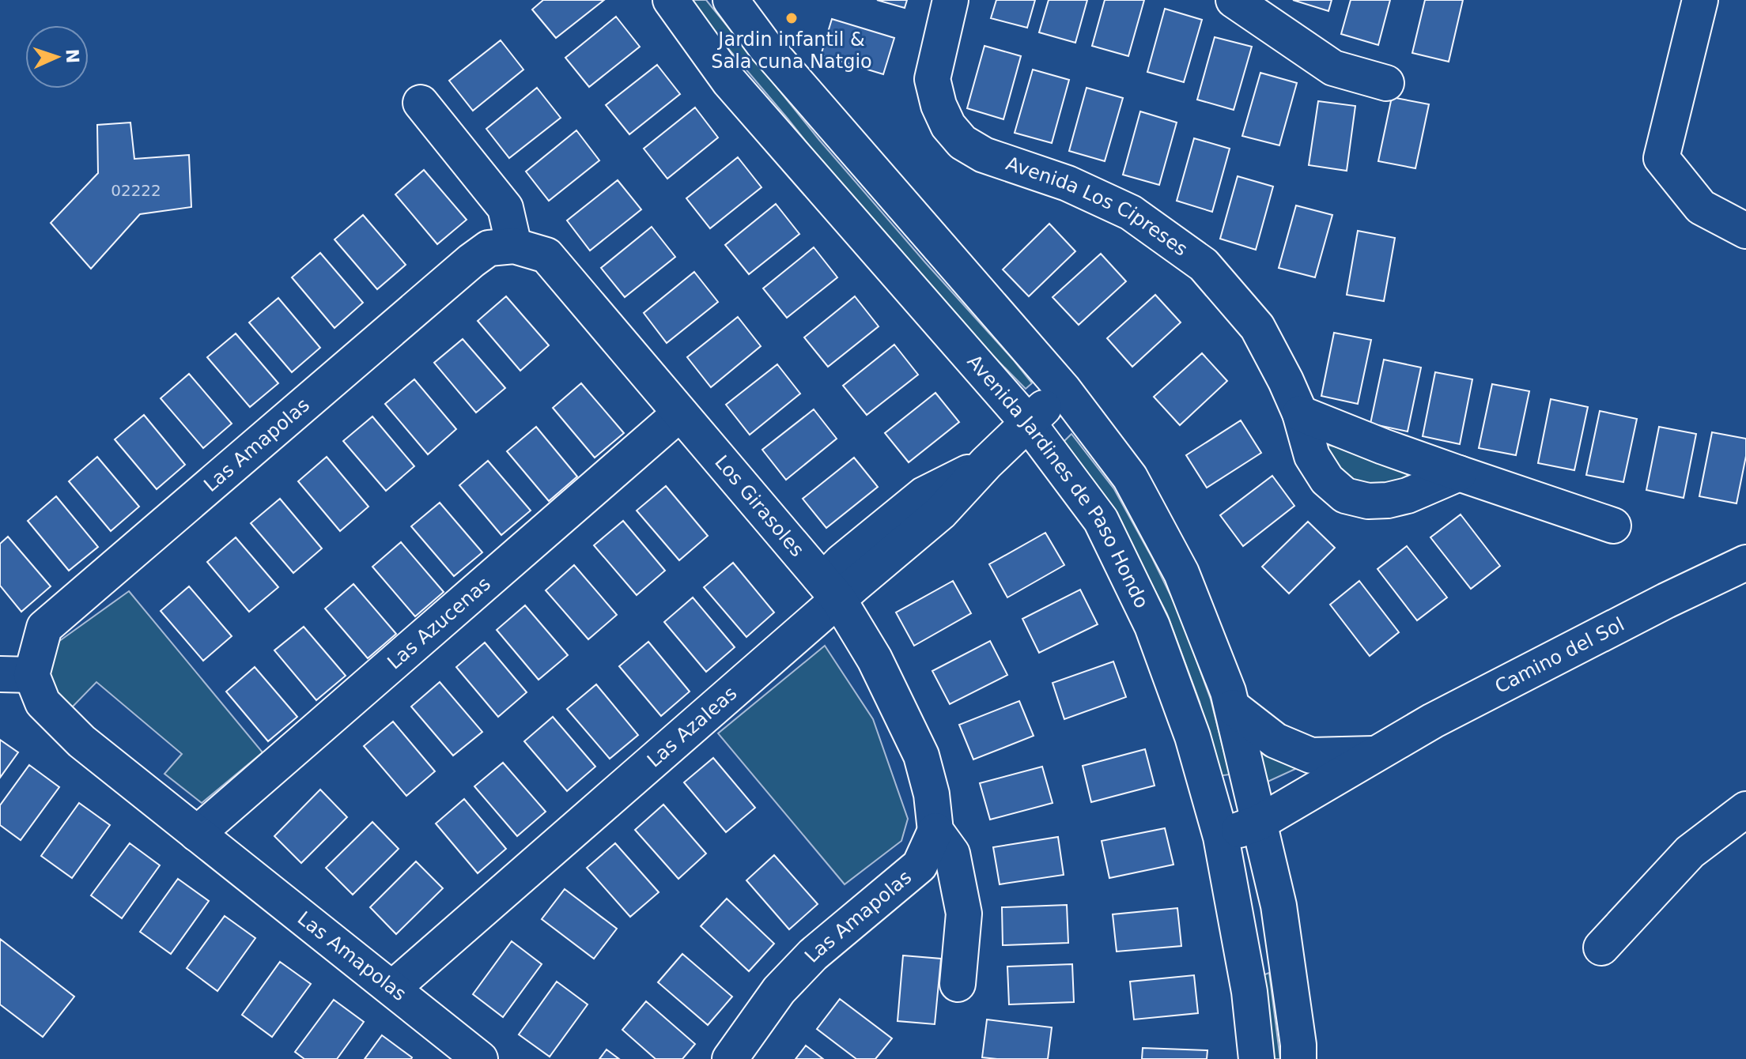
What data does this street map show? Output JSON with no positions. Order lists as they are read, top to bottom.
{
  "streets": {
    "street": [
      "Avenida Los Cipreses",
      "Las Amapolas",
      "Avenida Jardines de Paso Hondo",
      "Los Girasoles",
      "Las Azucenas",
      "Camino del Sol",
      "Las Azaleas"
    ]
  },
  "crossings": [
    ["Las Amapolas", "Los Girasoles"],
    ["Las Amapolas", "Las Azucenas"],
    ["Las Amapolas", "Las Azaleas"],
    ["Avenida Jardines de Paso Hondo", "Camino del Sol"],
    ["Avenida Jardines de Paso Hondo", "Las Azaleas"],
    ["Los Girasoles", "Las Azucenas"],
    ["Los Girasoles", "Las Azaleas"]
  ],
  "places": ["Jardin infantil & Sala cuna Natgio"],
  "house_numbers": ["02222"],
  "north": "right"
}
